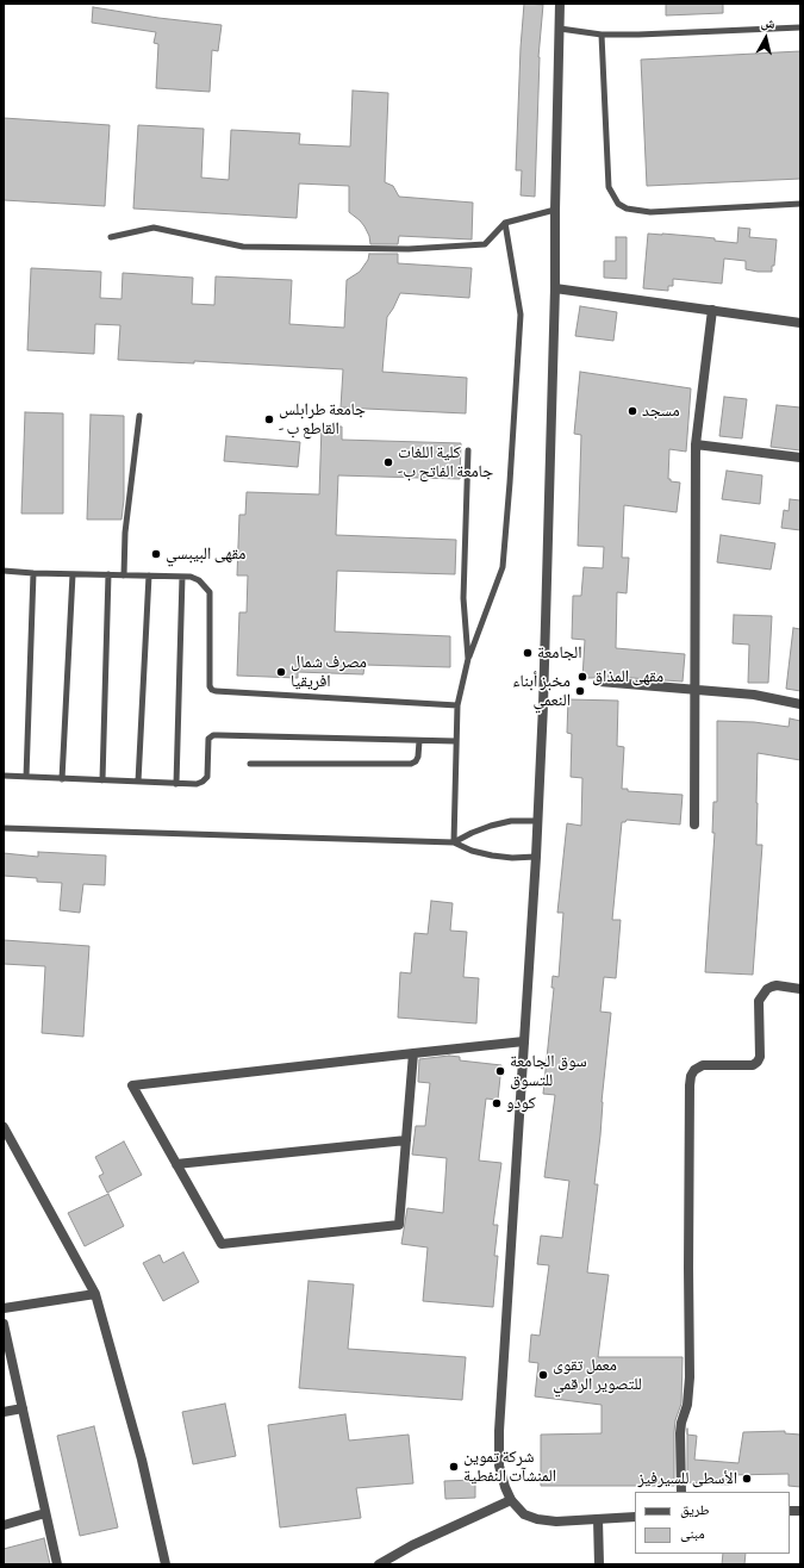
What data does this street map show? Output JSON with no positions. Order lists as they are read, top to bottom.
{
  "places": [
    "مسجد",
    "جامعة طرابلس - القاطع ب",
    "كلية اللغات -جامعة الفاتح ب",
    "مقهى البيبسي",
    "الجامعة",
    "مصرف شمال افريقيا",
    "مقهى المذاق",
    "مخبز أبناء النعمي",
    "سوق الجامعة للتسوق",
    "كودو",
    "معمل تقوى للتصوير الرقمي",
    "شركة تموين المنشآت النفطية",
    "الأسطى للسيرفيز"
  ],
  "legend": ["طريق", "مبنى"],
  "north": "top"
}
